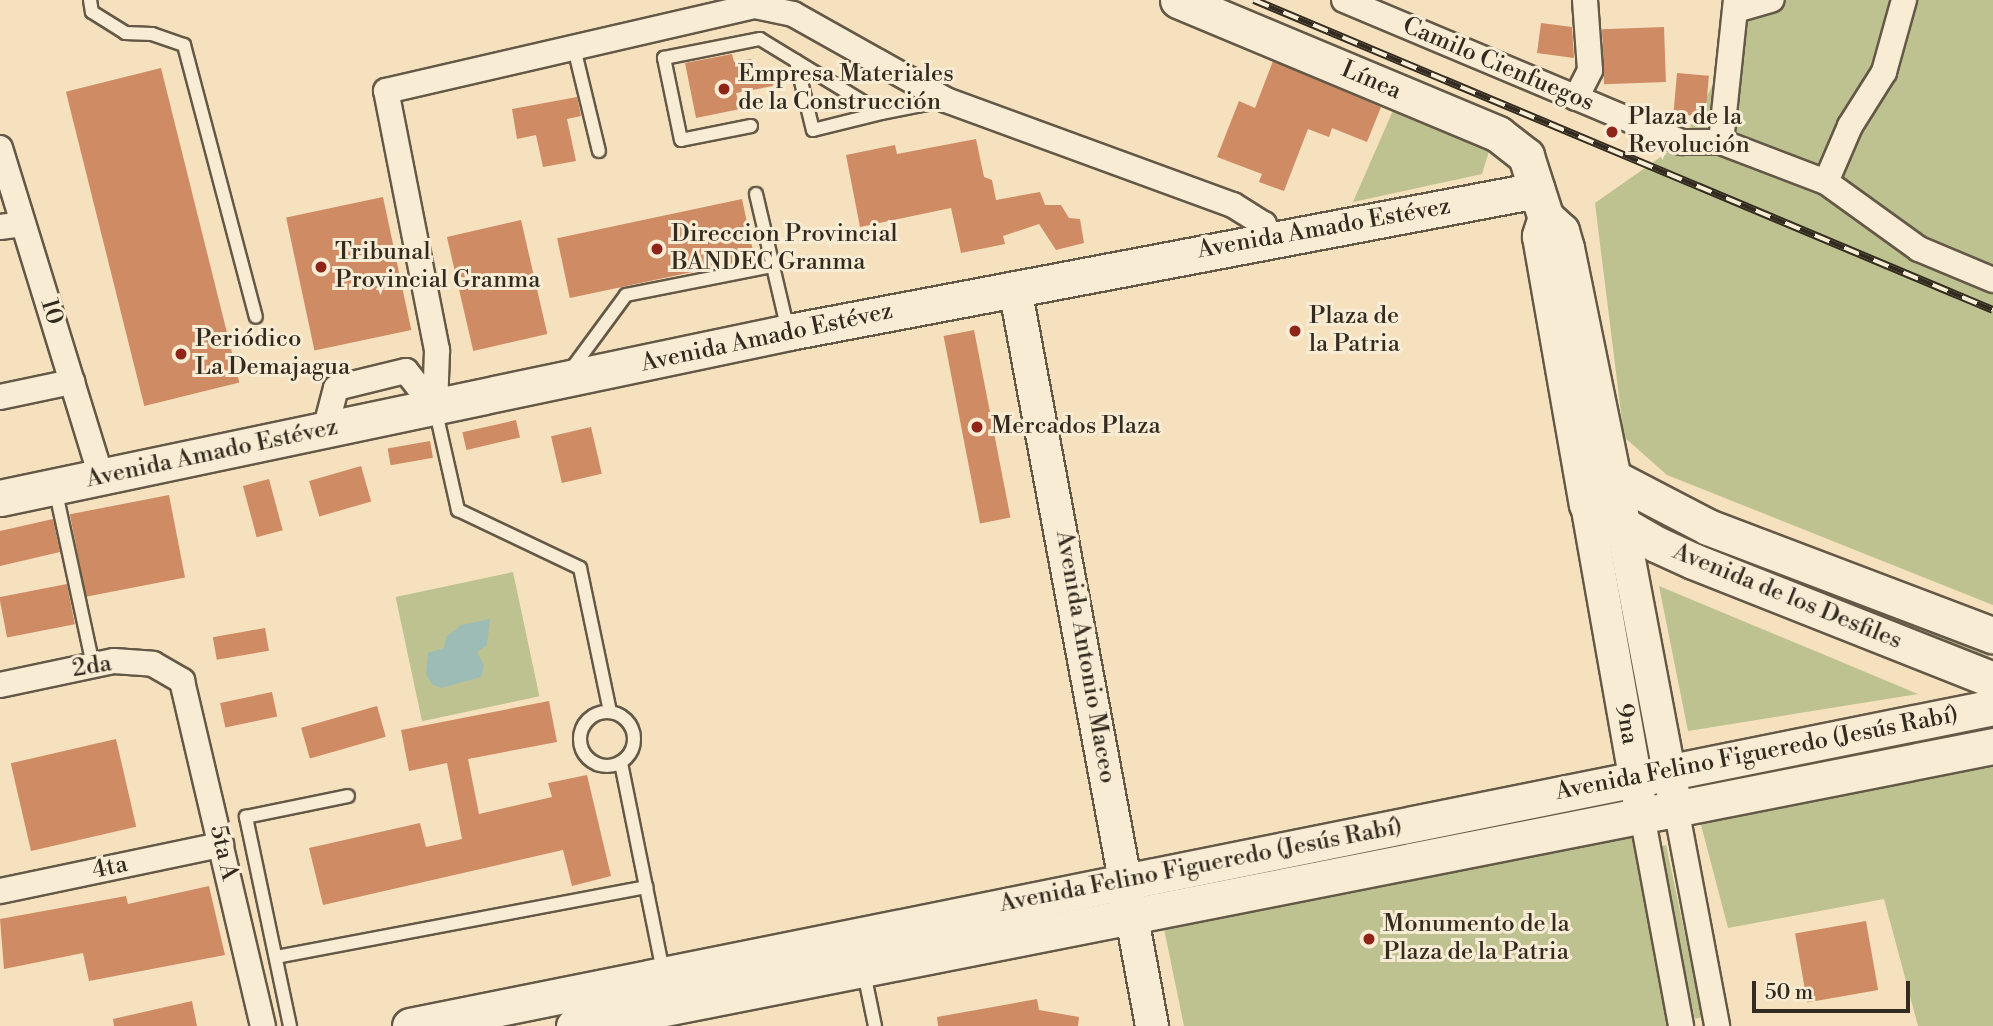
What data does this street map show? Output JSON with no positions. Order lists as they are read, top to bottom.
{
  "streets": {
    "main road": [
      "Línea",
      "Avenida Amado Estévez",
      "Avenida de los Desfiles",
      "Avenida Felino Figueredo (Jesús Rabí)"
    ],
    "street": [
      "Camilo Cienfuegos",
      "10",
      "Avenida Antonio Maceo",
      "2da",
      "9na",
      "5ta A",
      "4ta"
    ]
  },
  "crossings": [
    ["Línea", "Avenida Amado Estévez"],
    ["Avenida Amado Estévez", "10"],
    ["Avenida Amado Estévez", "Avenida Antonio Maceo"],
    ["Avenida de los Desfiles", "9na"],
    ["Avenida Antonio Maceo", "Avenida Felino Figueredo (Jesús Rabí)"],
    ["2da", "5ta A"],
    ["9na", "Avenida Felino Figueredo (Jesús Rabí)"],
    ["5ta A", "4ta"]
  ],
  "places": [
    "Empresa Materiales de la Construcción",
    "Plaza de la Revolución",
    "Direccion Provincial BANDEC Granma",
    "Tribunal Provincial Granma",
    "Plaza de la Patria",
    "Periódico La Demajagua",
    "Mercados Plaza",
    "Monumento de la Plaza de la Patria"
  ],
  "scale_bar": "50 m"
}
